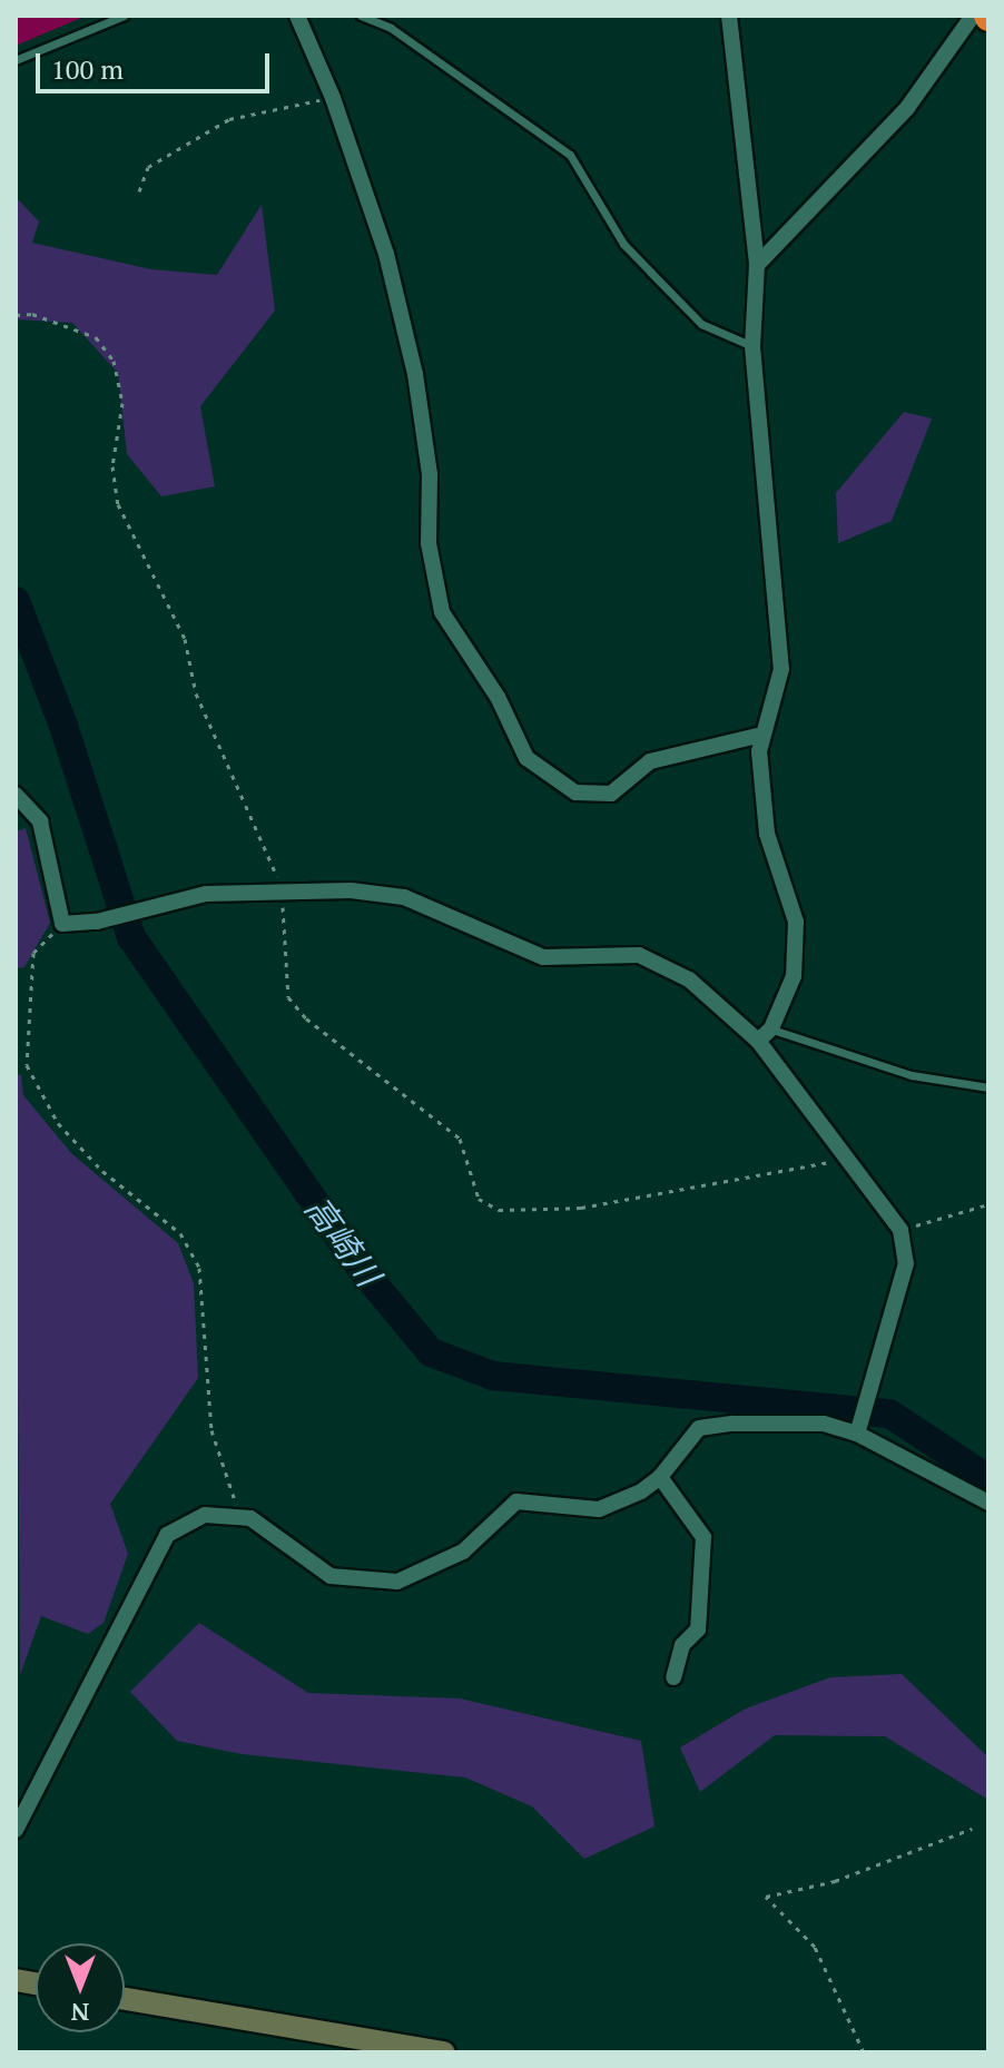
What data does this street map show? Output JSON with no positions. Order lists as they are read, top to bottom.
{
  "water": ["高崎川"],
  "scale_bar": "100 m",
  "north": "bottom"
}
